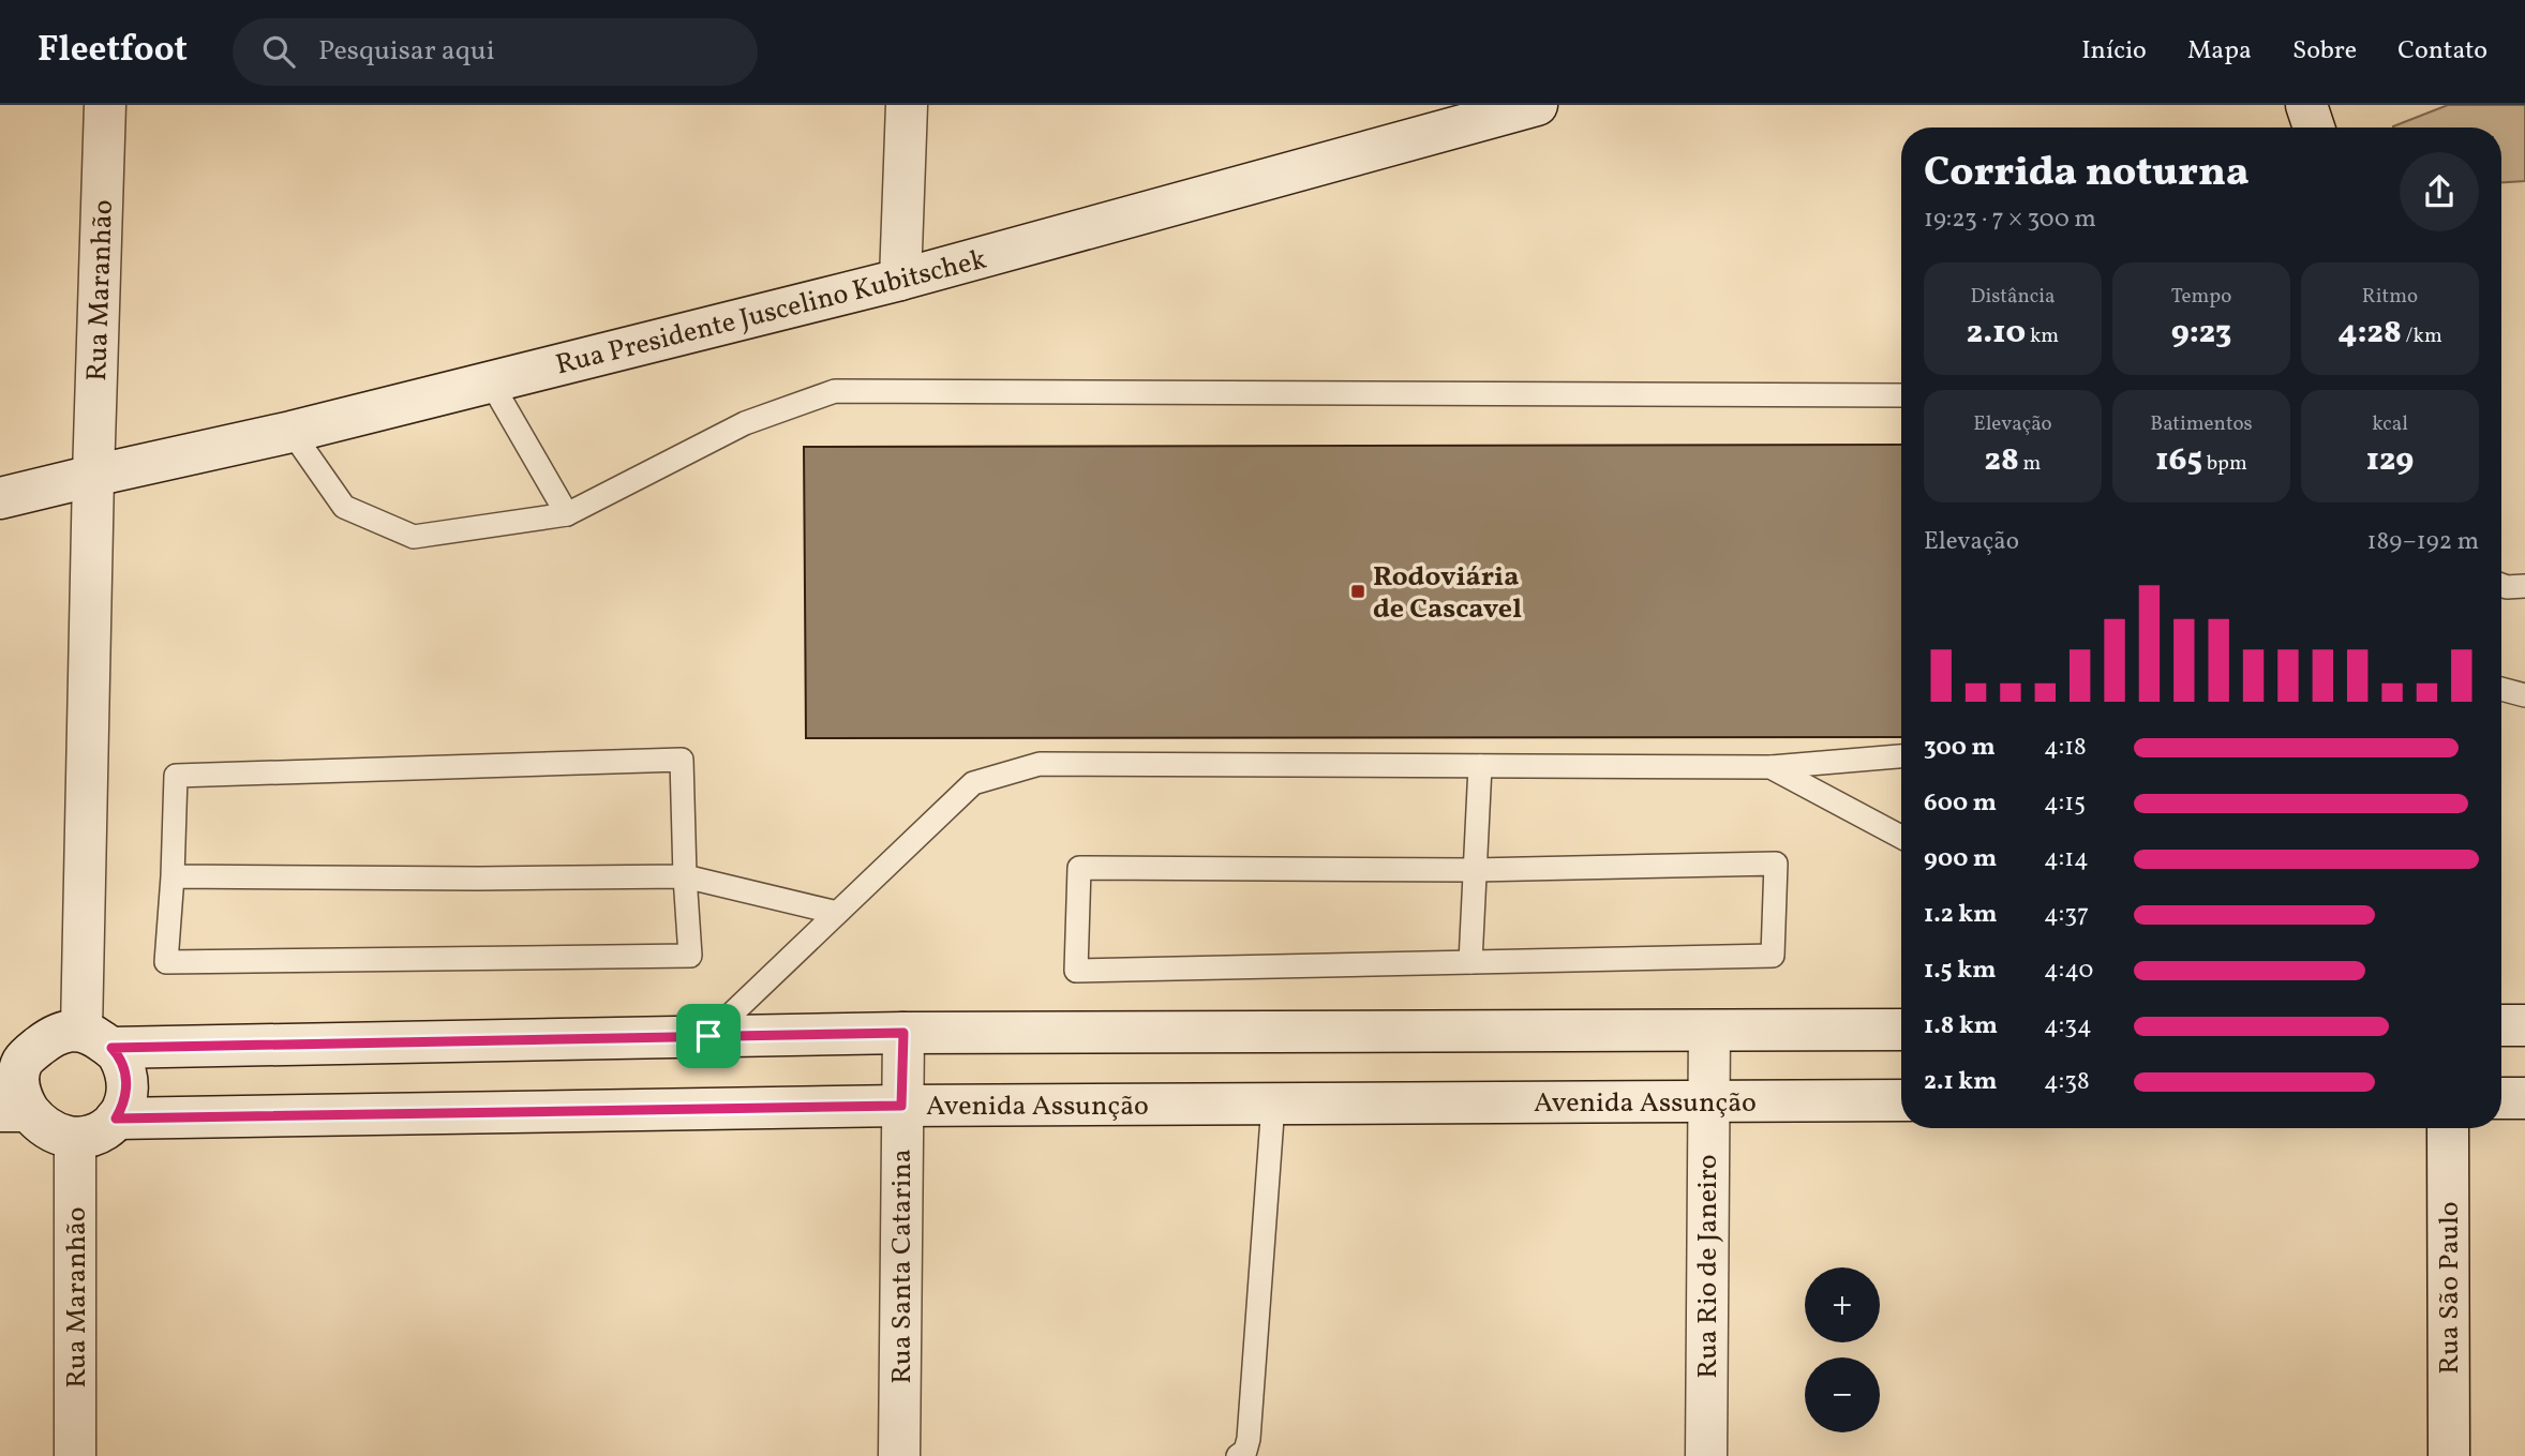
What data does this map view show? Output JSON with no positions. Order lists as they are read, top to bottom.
{
  "streets": {
    "main road": [
      "Rua Maranhão",
      "Rua Presidente Juscelino Kubitschek",
      "Avenida Assunção",
      "Rua Santa Catarina",
      "Rua Rio de Janeiro",
      "Rua São Paulo"
    ]
  },
  "crossings": [
    ["Rua Maranhão", "Rua Presidente Juscelino Kubitschek"],
    ["Rua Maranhão", "Avenida Assunção"],
    ["Avenida Assunção", "Rua Santa Catarina"],
    ["Avenida Assunção", "Rua Rio de Janeiro"]
  ],
  "places": {
    "transit": ["Rodoviária de Cascavel"]
  },
  "page": {
    "header": "Fleetfoot",
    "search": "Pesquisar aqui",
    "nav": [
      "Início",
      "Mapa",
      "Sobre",
      "Contato"
    ],
    "heading": ["Corrida noturna", "19:23 · 7 × 300 m"],
    "stats": [
      ["Distância", "2.10 km"],
      ["Tempo", "9:23"],
      ["Ritmo", "4:28 /km"],
      ["Elevação", "28 m"],
      ["Batimentos", "165 bpm"],
      ["kcal", "129"]
    ],
    "chart": ["Elevação", "189–192 m"],
    "list": [
      {
        "name": "300 m",
        "note": "4:18"
      },
      {
        "name": "600 m",
        "note": "4:15"
      },
      {
        "name": "900 m",
        "note": "4:14"
      },
      {
        "name": "1.2 km",
        "note": "4:37"
      },
      {
        "name": "1.5 km",
        "note": "4:40"
      },
      {
        "name": "1.8 km",
        "note": "4:34"
      },
      {
        "name": "2.1 km",
        "note": "4:38"
      }
    ],
    "map_buttons": ["+", "−"]
  }
}
